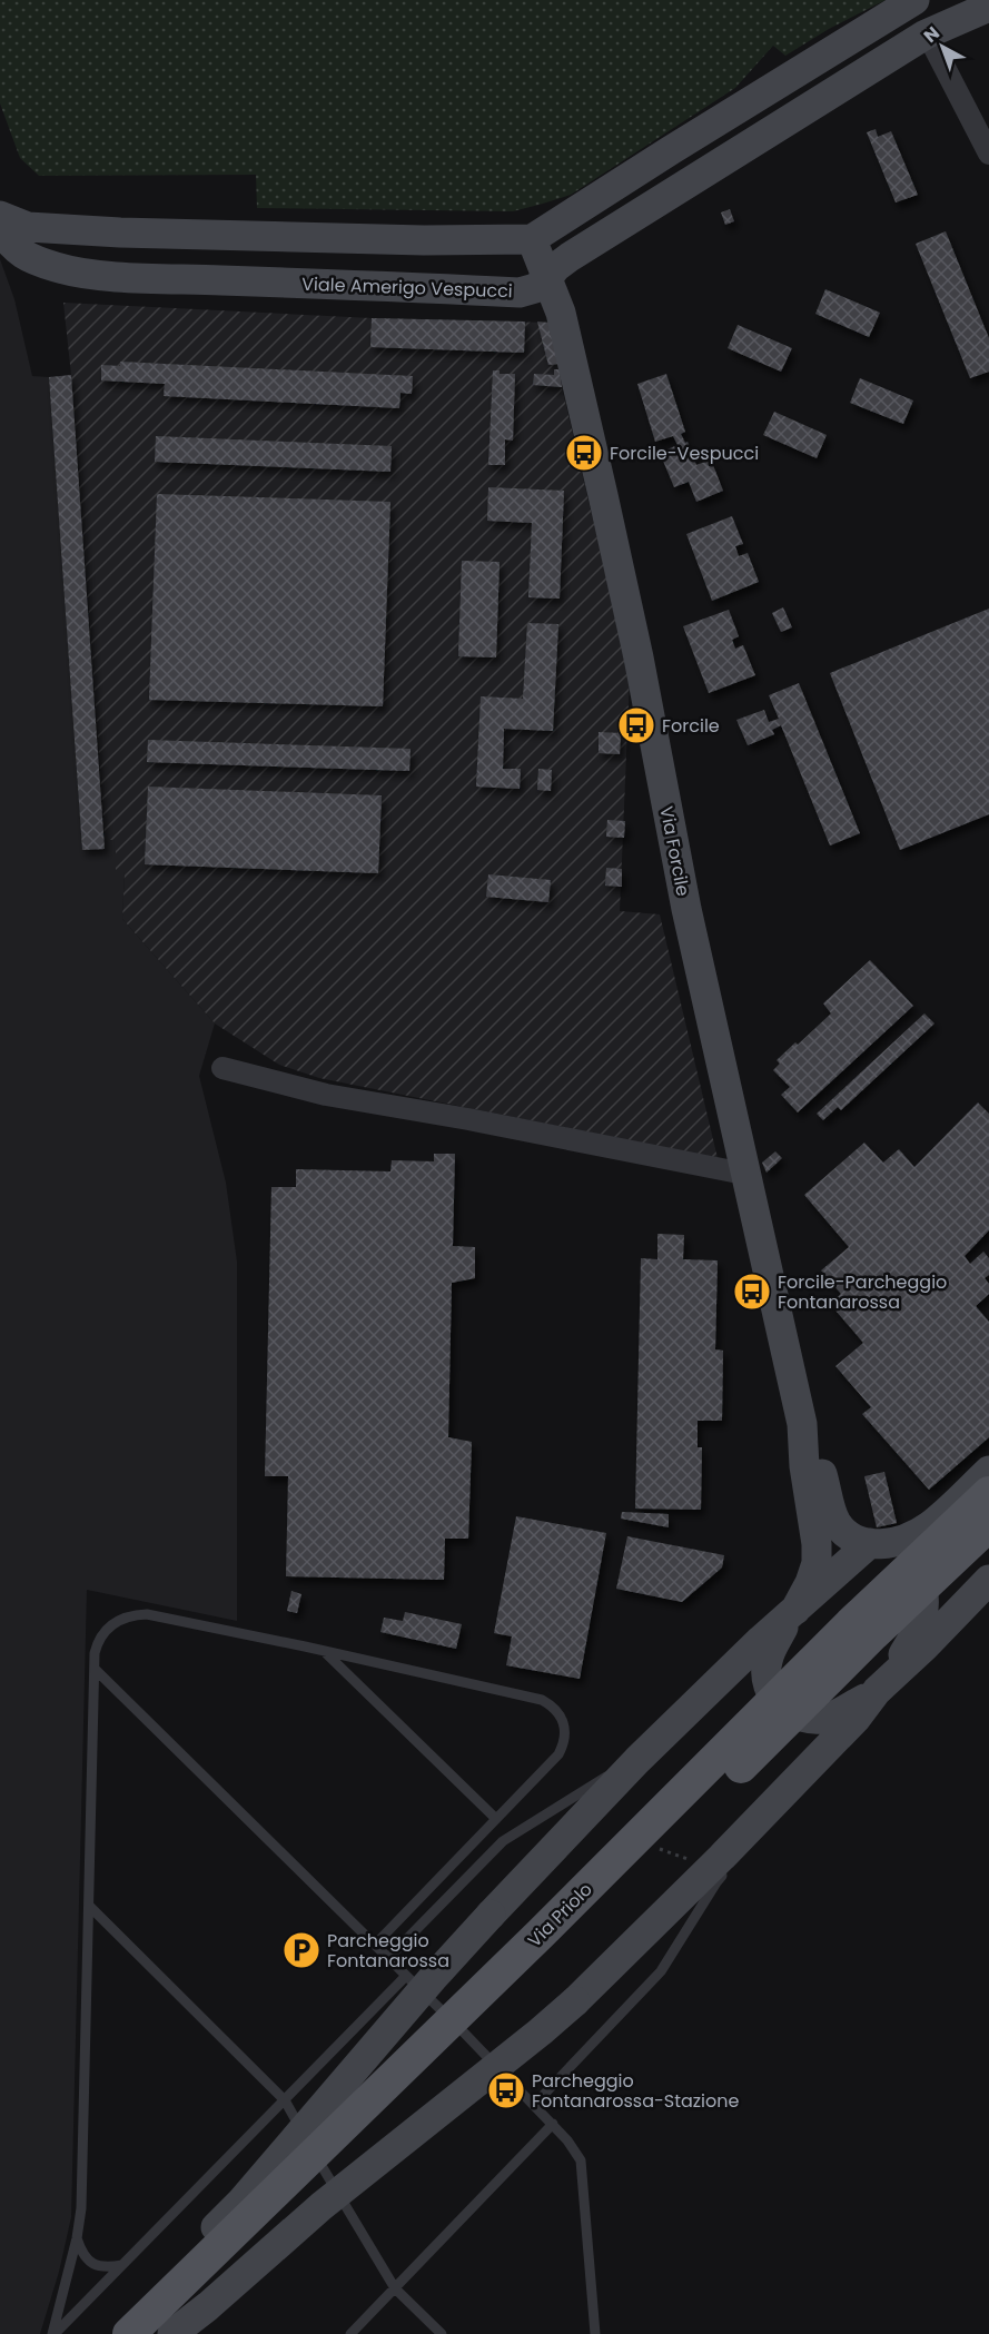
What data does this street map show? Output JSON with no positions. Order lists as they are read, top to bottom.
{
  "streets": {
    "main road": ["Via Priolo"],
    "street": ["Viale Amerigo Vespucci", "Via Forcile"]
  },
  "crossings": [
    ["Viale Amerigo Vespucci", "Via Forcile"]
  ],
  "places": {
    "bus stop": [
      "Forcile-Vespucci",
      "Forcile",
      "Forcile-Parcheggio Fontanarossa",
      "Parcheggio Fontanarossa-Stazione"
    ],
    "parking": ["Parcheggio Fontanarossa"]
  },
  "north": "top left"
}
